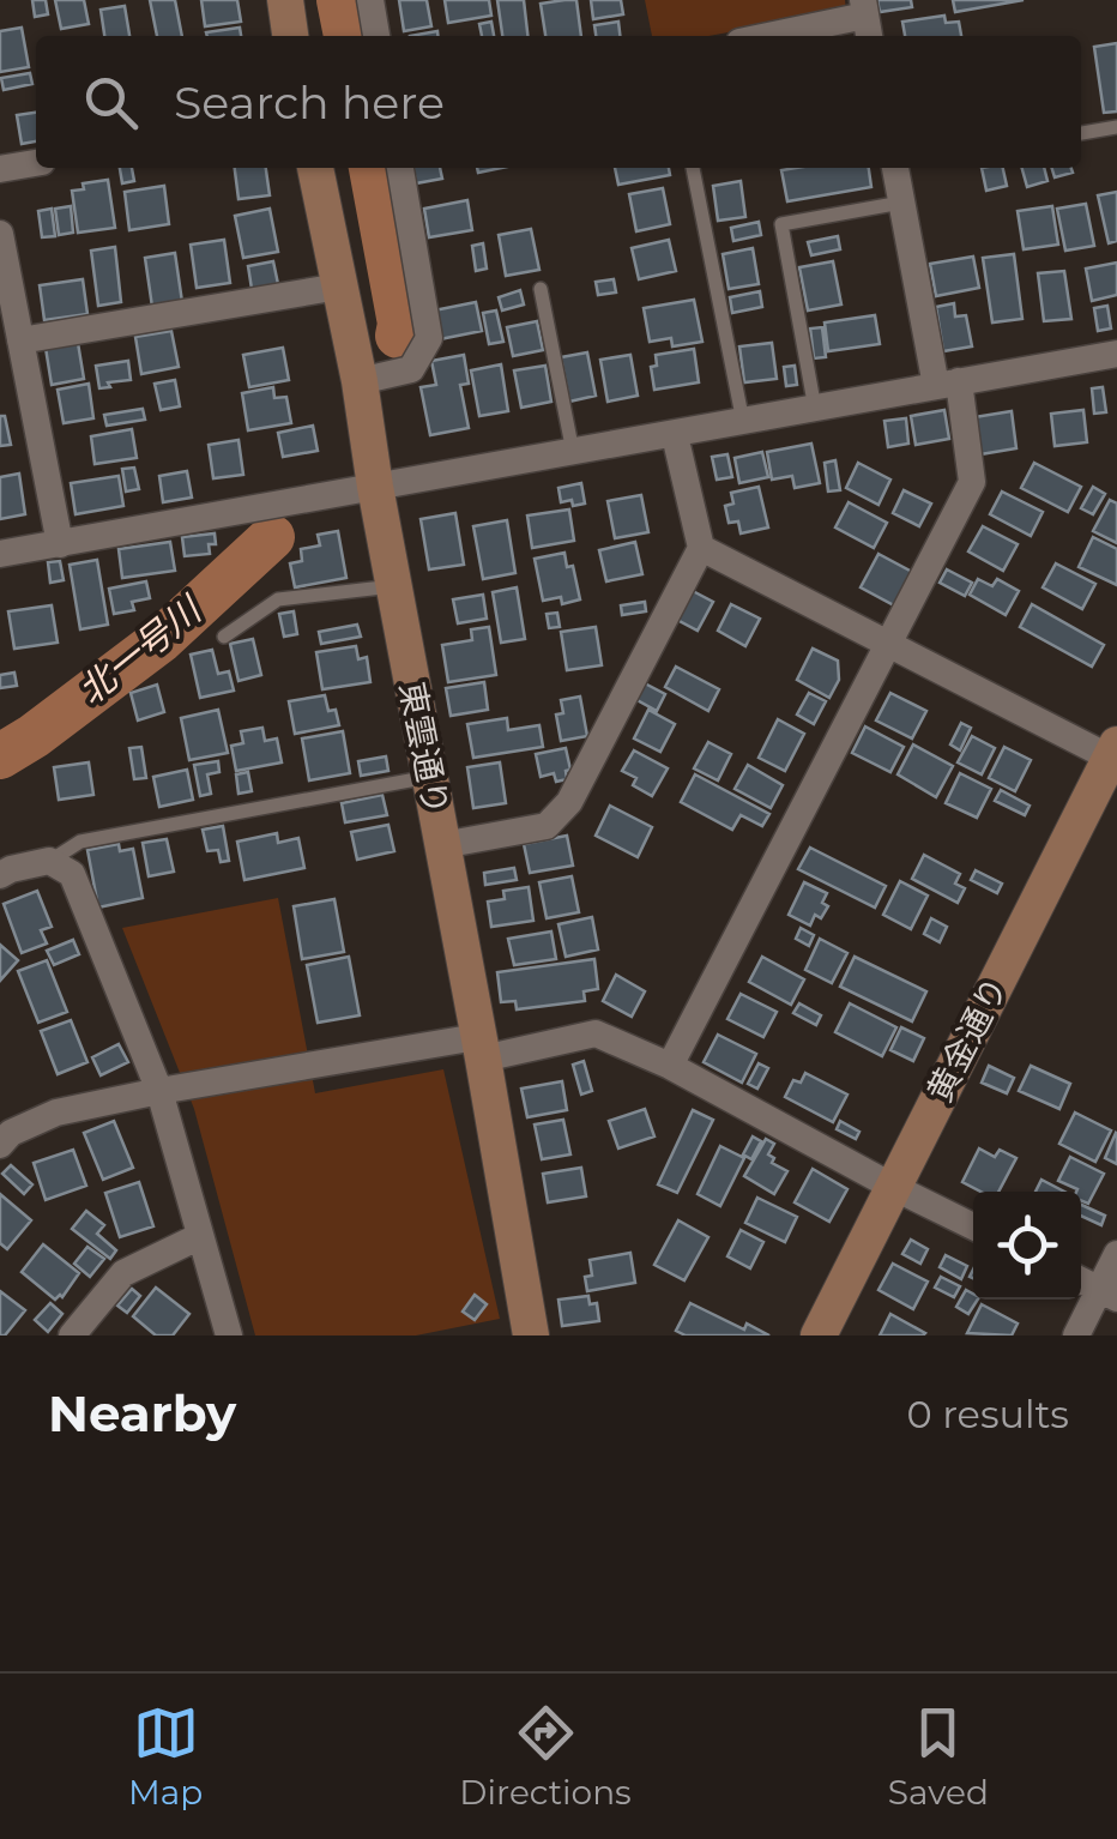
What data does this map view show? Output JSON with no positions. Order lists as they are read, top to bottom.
{
  "streets": {
    "street": ["東雲通り", "黄金通り"]
  },
  "water": ["北一号川"],
  "page": {
    "search": "Search here",
    "heading": ["Nearby", "0 results"],
    "nav": ["Map", "Directions", "Saved"]
  }
}
